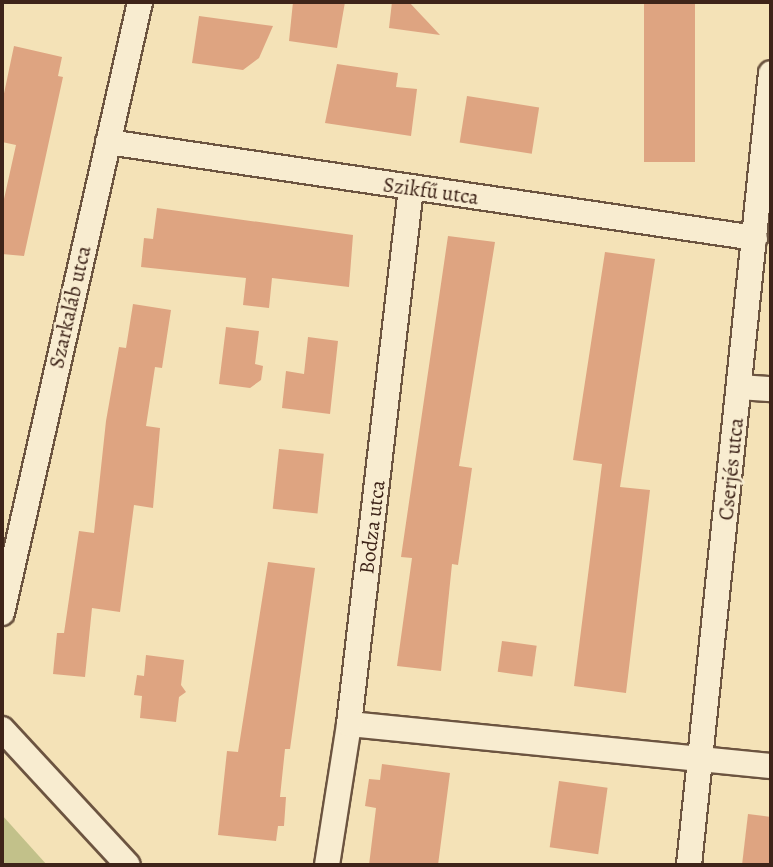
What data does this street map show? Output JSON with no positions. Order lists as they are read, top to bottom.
{
  "streets": {
    "street": [
      "Szikfű utca",
      "Szarkaláb utca",
      "Cserjés utca",
      "Bodza utca"
    ]
  },
  "crossings": [
    ["Szikfű utca", "Szarkaláb utca"],
    ["Szikfű utca", "Cserjés utca"],
    ["Szikfű utca", "Bodza utca"]
  ]
}
